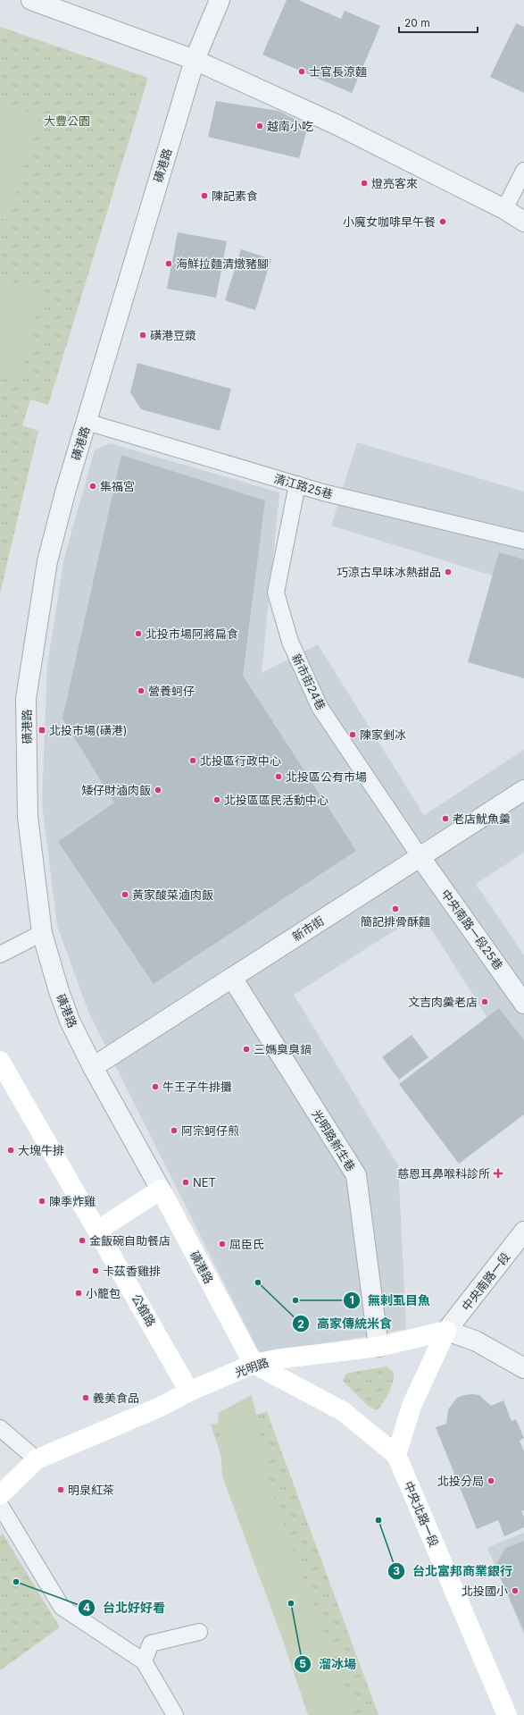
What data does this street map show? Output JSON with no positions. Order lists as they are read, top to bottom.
{
  "streets": {
    "street": [
      "磺港路",
      "新市街",
      "中央南路一段25巷",
      "光明路新生巷",
      "中央南路一段",
      "公舘路",
      "光明路",
      "中央北路一段"
    ],
    "lane": ["清江路25巷", "新市街24巷"]
  },
  "crossings": [
    ["磺港路", "清江路25巷"],
    ["磺港路", "新市街"],
    ["磺港路", "光明路"],
    ["清江路25巷", "新市街24巷"],
    ["新市街24巷", "新市街"],
    ["新市街24巷", "中央南路一段25巷"],
    ["新市街", "中央南路一段25巷"],
    ["新市街", "光明路新生巷"],
    ["光明路新生巷", "光明路"],
    ["中央南路一段", "光明路"],
    ["公舘路", "光明路"]
  ],
  "parks": ["大豐公園"],
  "places": {
    "other": [
      "士官長涼麵",
      "越南小吃",
      "燈亮客來",
      "陳記素食",
      "小魔女咖啡早午餐",
      "海鮮拉麵清燉豬腳",
      "磺港豆漿",
      "集福宮",
      "巧涼古早味冰熱甜品",
      "北投市場阿將扁食",
      "營養蚵仔",
      "陳家剉冰",
      "北投區行政中心",
      "北投區公有市場",
      "矮仔財滷肉飯",
      "北投區區民活動中心",
      "老店魷魚羹",
      "黃家酸菜滷肉飯",
      "簡記排骨酥麵",
      "文吉肉羹老店",
      "三媽臭臭鍋",
      "牛王子牛排攤",
      "阿宗蚵仔煎",
      "大塊牛排",
      "NET",
      "陳季炸雞",
      "金飯碗自助餐店",
      "屈臣氏",
      "卡茲香雞排",
      "高家傳統米食",
      "小籠包",
      "無剌虱目魚",
      "義美食品",
      "北投分局",
      "明泉紅茶",
      "台北富邦商業銀行",
      "台北好好看",
      "北投國小",
      "溜冰場"
    ],
    "transit": ["北投市場(磺港)"],
    "health": ["慈恩耳鼻喉科診所"]
  },
  "scale_bar": "20 m"
}
